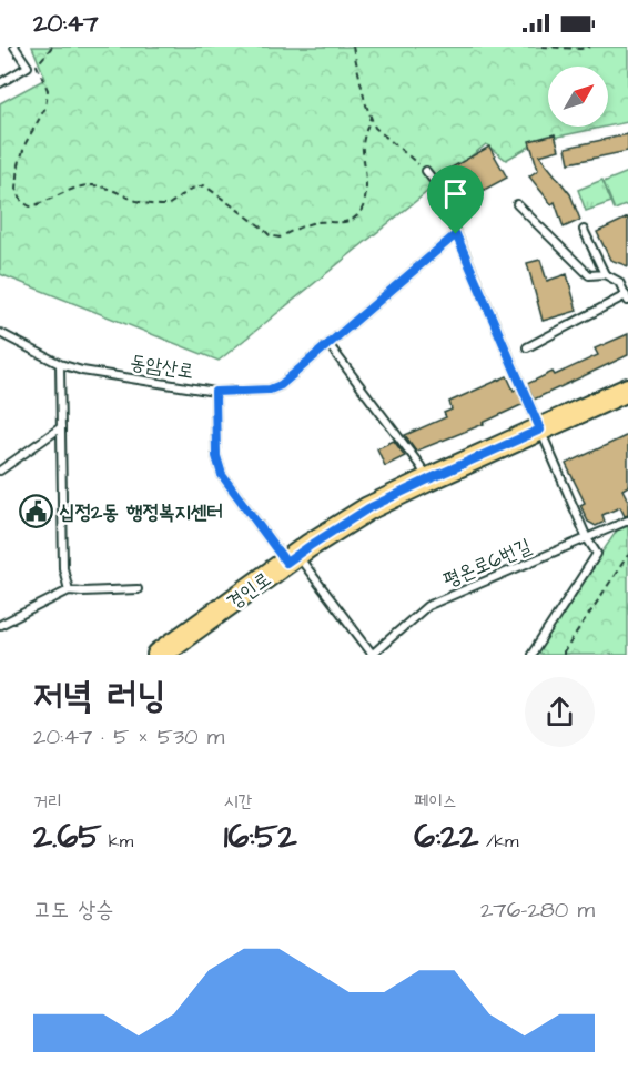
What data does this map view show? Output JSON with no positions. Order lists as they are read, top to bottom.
{
  "streets": {
    "main road": ["경인로"],
    "lane": ["동암산로", "평온로6번길"]
  },
  "places": {
    "public building": ["십정2동 행정복지센터"]
  },
  "north": "top right",
  "page": {
    "status": "20:47",
    "heading": ["저녁 러닝", "20:47 · 5 × 530 m"],
    "stats": [
      ["거리", "2.65 km"],
      ["시간", "16:52"],
      ["페이스", "6:22 /km"]
    ],
    "chart": ["고도 상승", "276–280 m"]
  }
}
